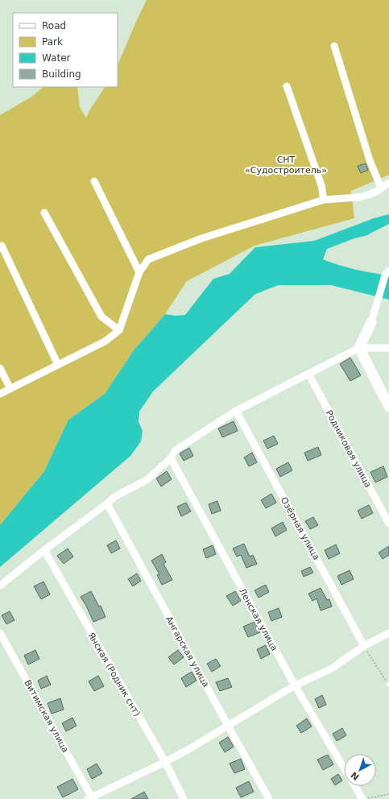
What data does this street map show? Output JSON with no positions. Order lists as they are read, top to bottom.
{
  "streets": {
    "street": [
      "Родниковая улица",
      "Озёрная улица",
      "Ленская улица",
      "Ангарская улица",
      "Янская (Родник снт)",
      "Витимская улица"
    ]
  },
  "parks": ["СНТ «Судостроитель»"],
  "legend": [
    "Road",
    "Park",
    "Water",
    "Building"
  ],
  "north": "bottom left"
}
